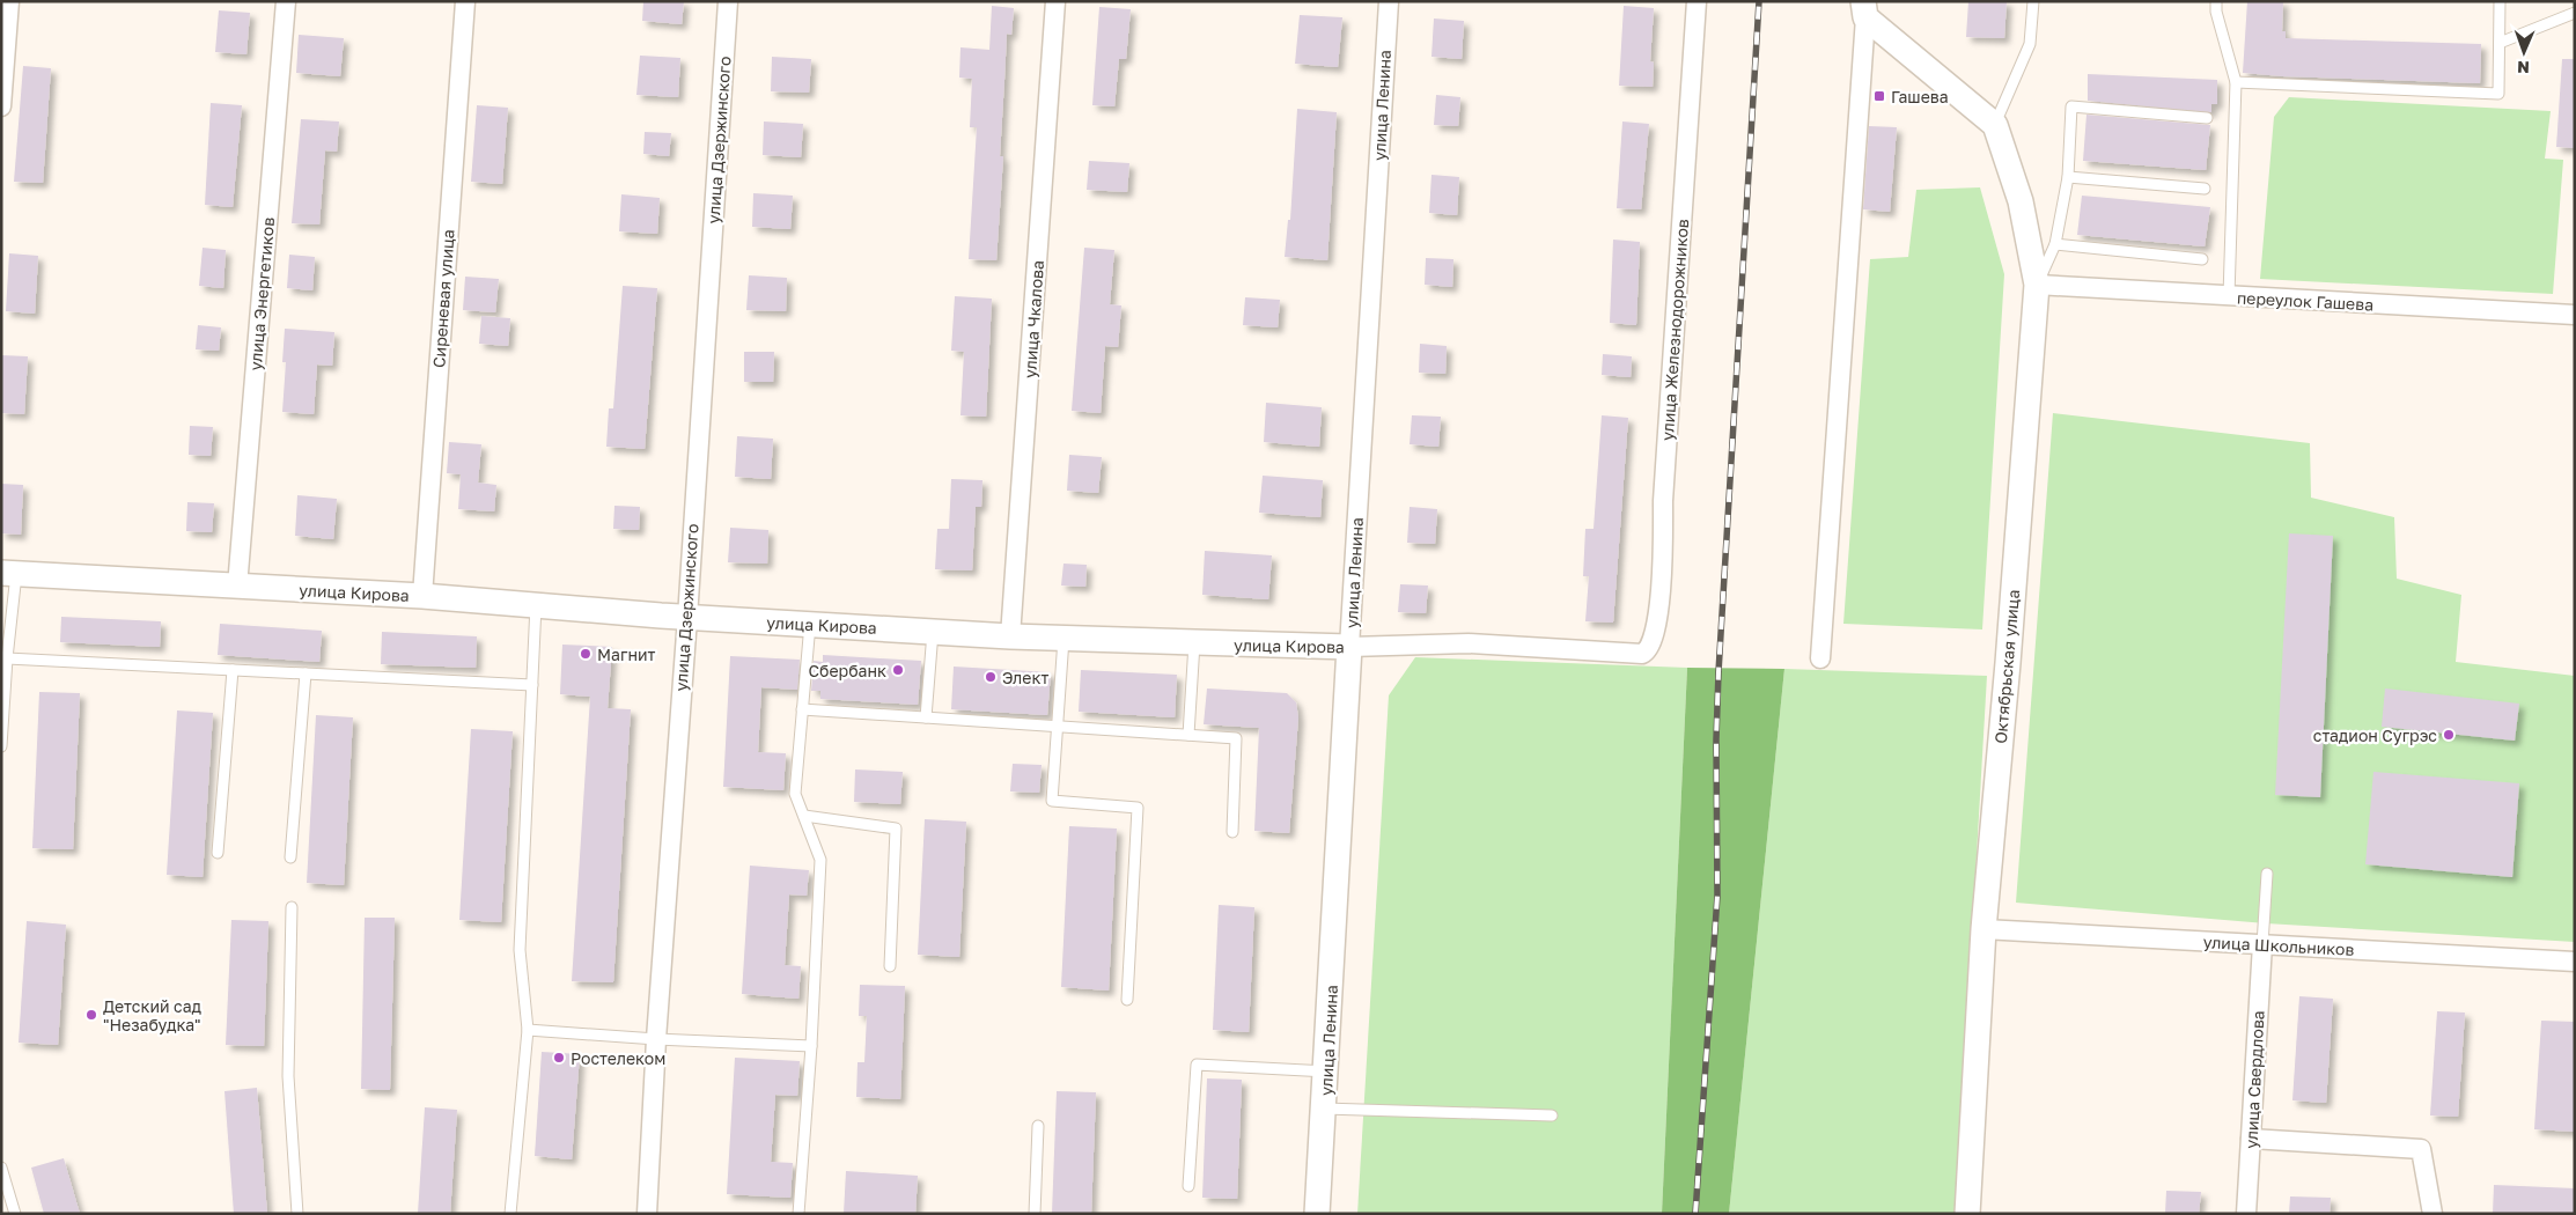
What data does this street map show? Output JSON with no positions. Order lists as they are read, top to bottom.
{
  "streets": {
    "street": [
      "улица Ленина",
      "улица Дзержинского",
      "улица Энергетиков",
      "Сиреневая улица",
      "переулок Гашева",
      "улица Чкалова",
      "улица Железнодорожников",
      "улица Кирова",
      "Октябрьская улица",
      "улица Школьников",
      "улица Свердлова"
    ]
  },
  "crossings": [
    ["улица Ленина", "улица Кирова"],
    ["улица Дзержинского", "улица Кирова"],
    ["улица Энергетиков", "улица Кирова"],
    ["Сиреневая улица", "улица Кирова"],
    ["переулок Гашева", "Октябрьская улица"],
    ["улица Чкалова", "улица Кирова"],
    ["улица Железнодорожников", "улица Кирова"],
    ["Октябрьская улица", "улица Школьников"],
    ["улица Школьников", "улица Свердлова"]
  ],
  "places": {
    "transit": ["Гашева"],
    "other": [
      "Магнит",
      "Сбербанк",
      "Элект",
      "стадион Сугрэс",
      "Детский сад \"Незабудка\"",
      "Ростелеком"
    ]
  },
  "north": "bottom"
}
